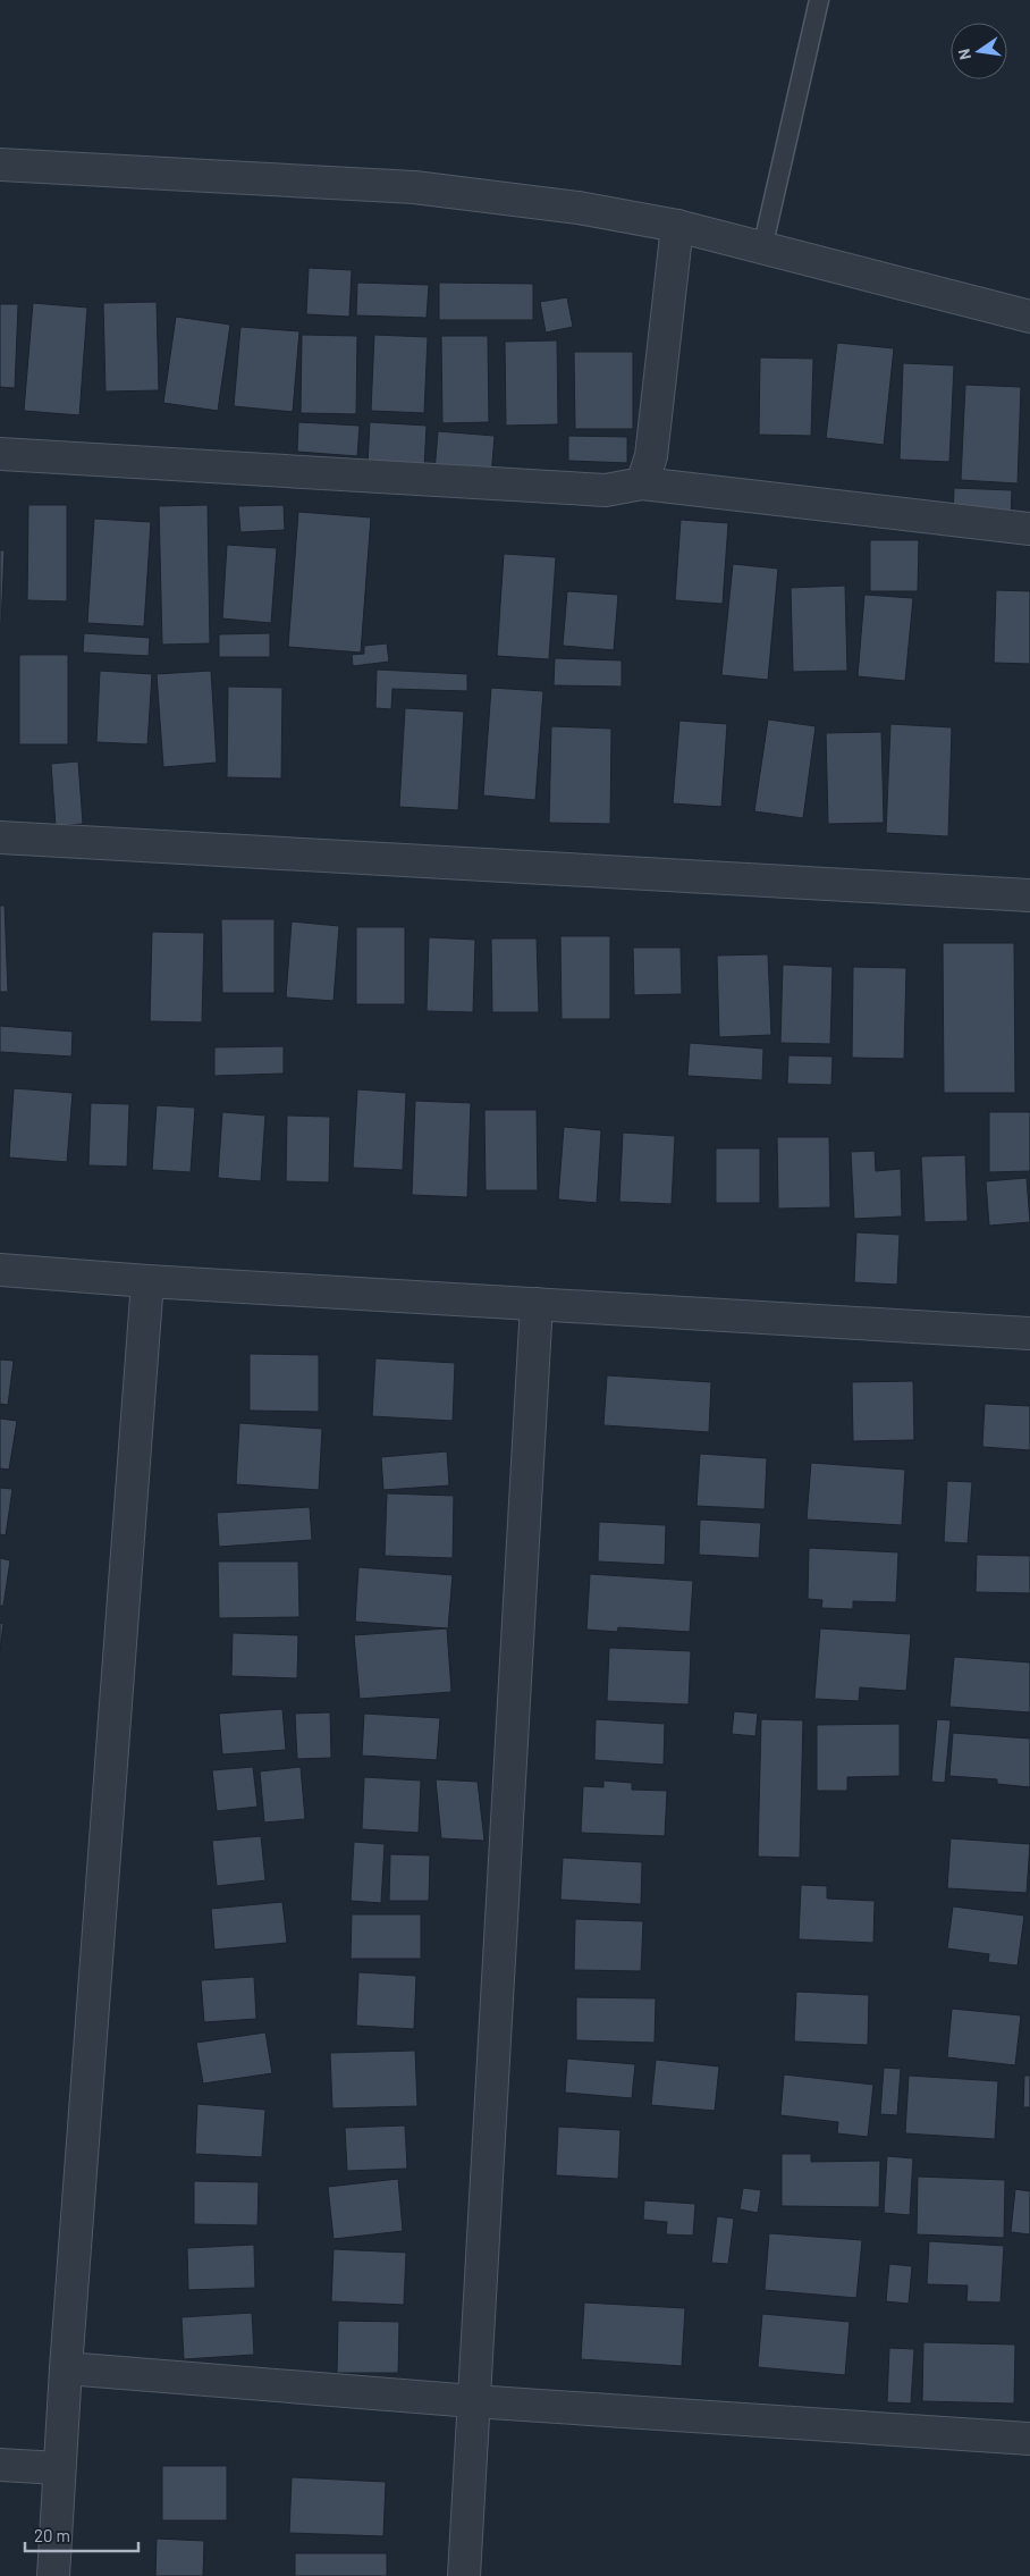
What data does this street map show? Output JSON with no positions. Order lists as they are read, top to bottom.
{
  "scale_bar": "20 m",
  "north": "left"
}
